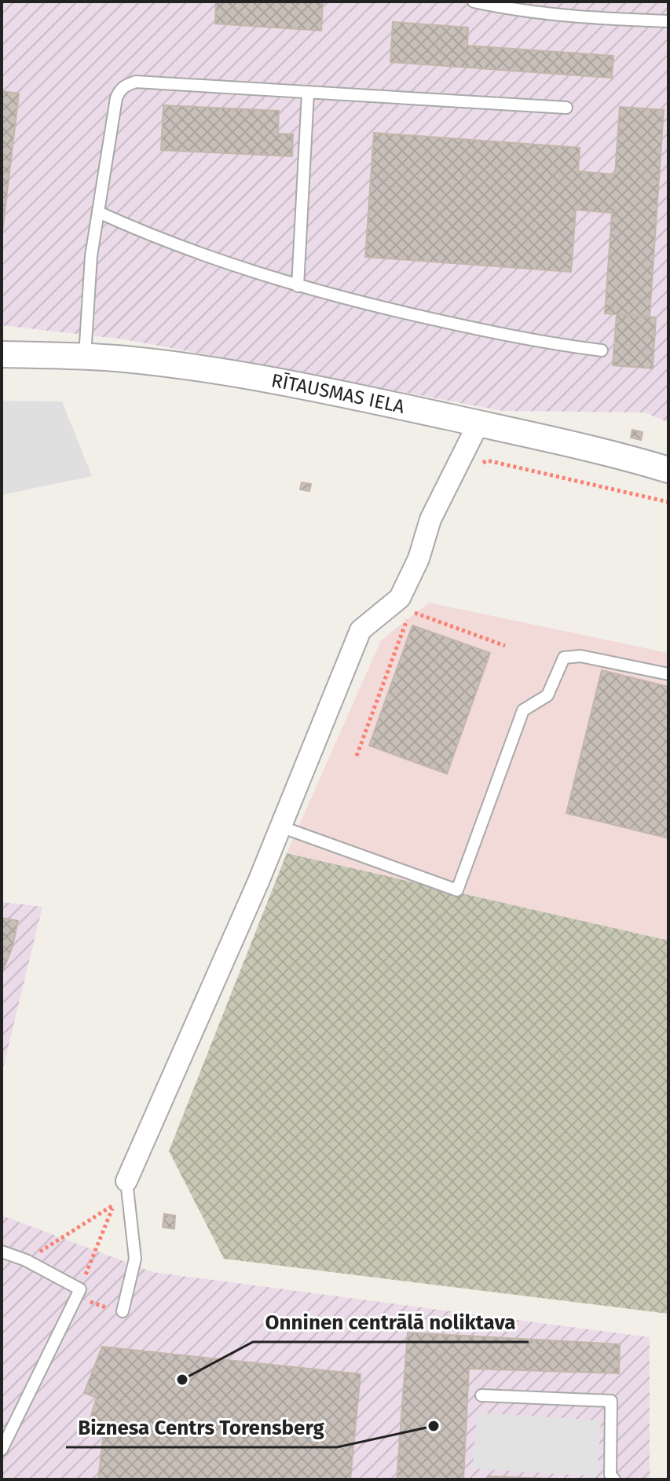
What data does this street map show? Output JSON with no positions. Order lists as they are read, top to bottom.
{
  "streets": {
    "street": ["RĪTAUSMAS IELA"]
  },
  "places": ["Onninen centrālā noliktava", "Biznesa Centrs Torensberg"]
}
